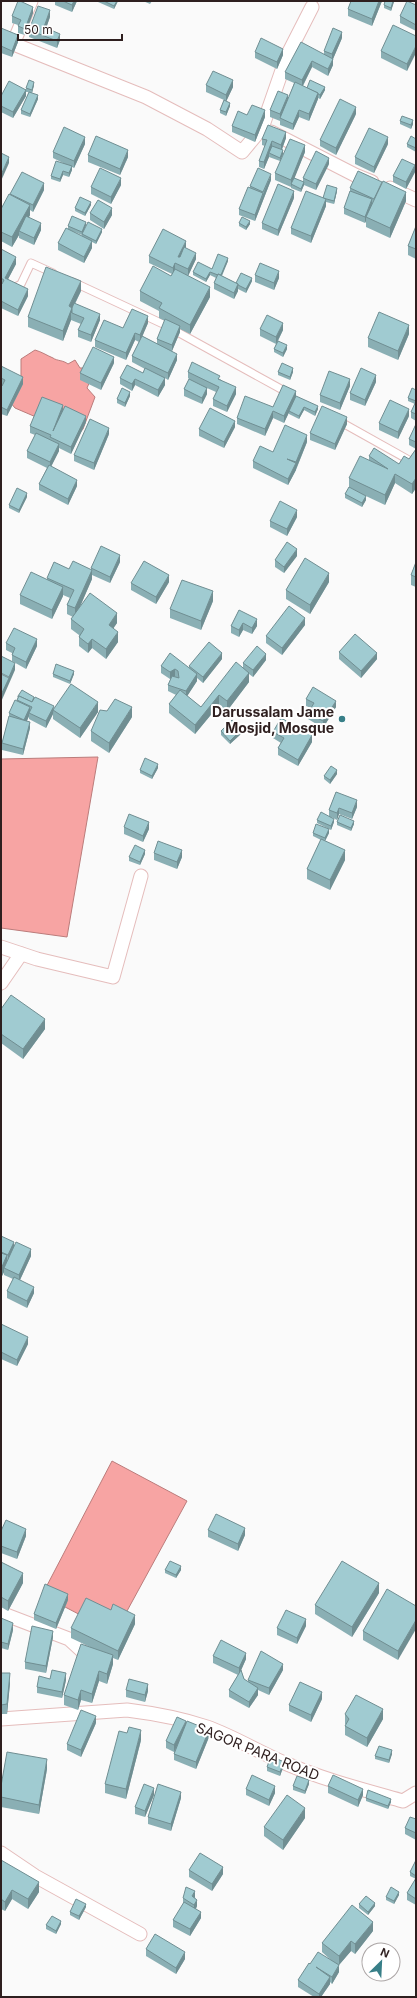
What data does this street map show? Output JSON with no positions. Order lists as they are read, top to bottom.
{
  "streets": {
    "street": ["SAGOR PARA ROAD"]
  },
  "places": ["Darussalam Jame Mosjid, Mosque"],
  "scale_bar": "50 m",
  "north": "top right"
}
